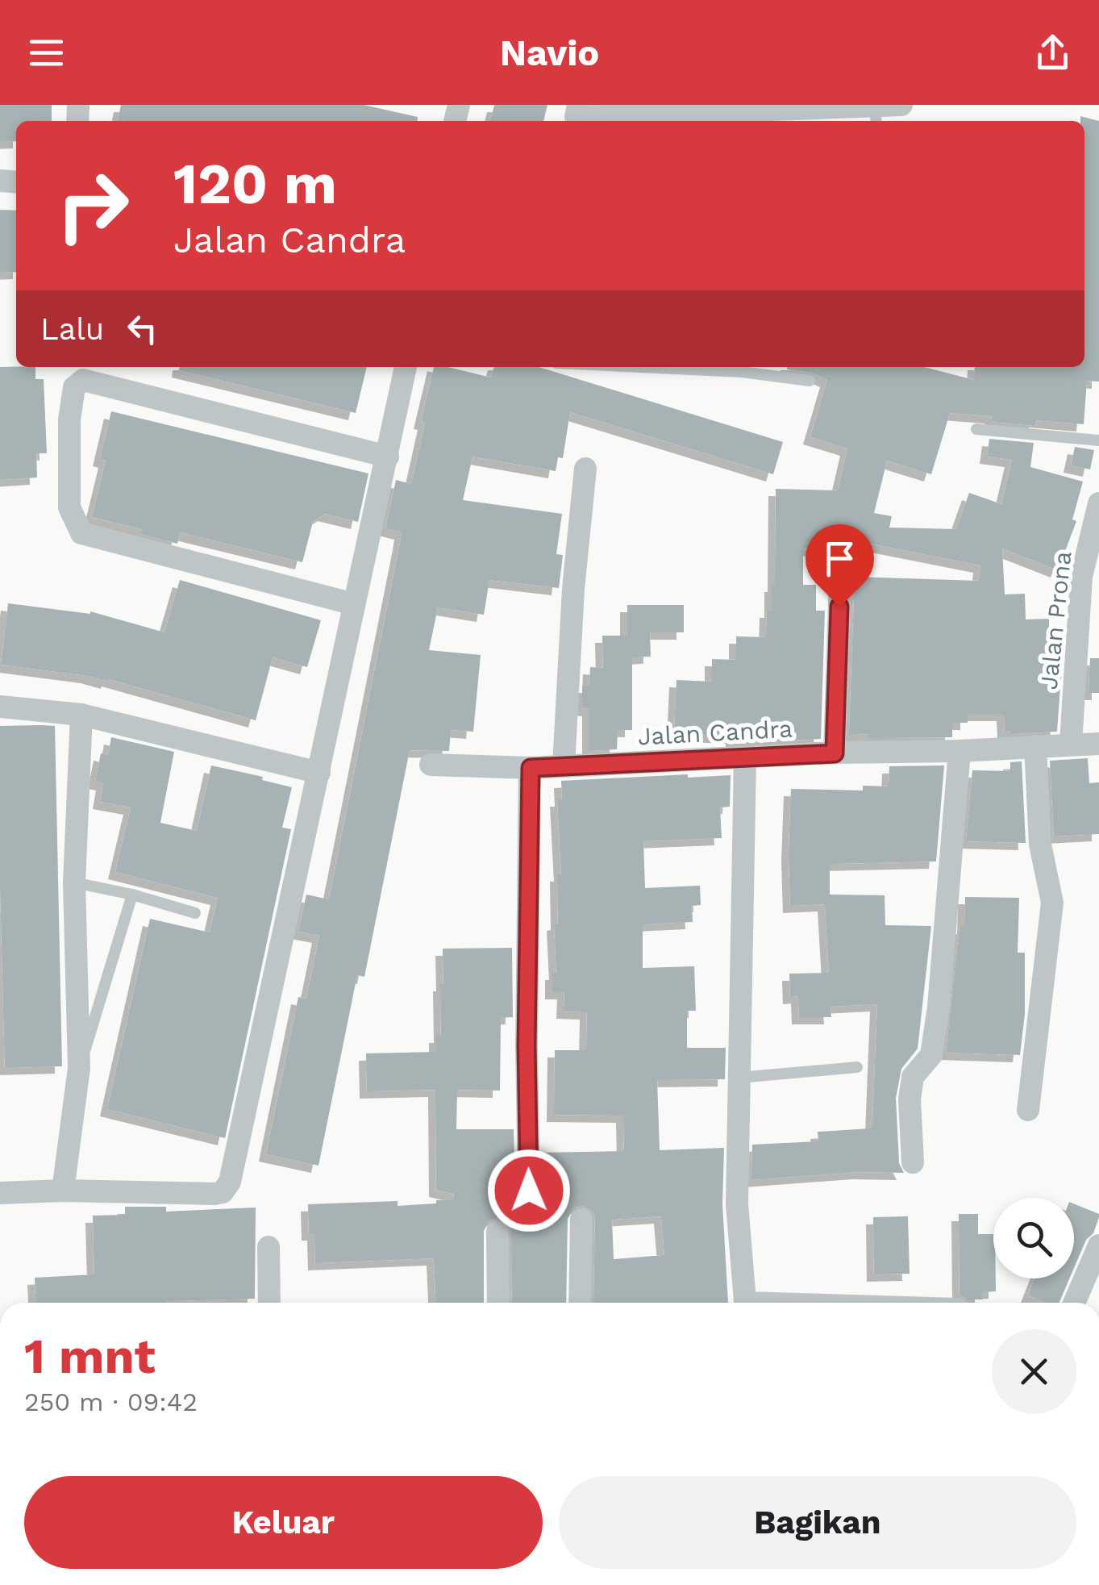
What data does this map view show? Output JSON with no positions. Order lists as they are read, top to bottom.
{
  "streets": {
    "street": ["Jalan Prona", "Jalan Candra"]
  },
  "crossings": [
    ["Jalan Prona", "Jalan Candra"]
  ],
  "page": {
    "header": "Navio",
    "turn": ["120 m", "Jalan Candra"],
    "then": "Lalu",
    "heading": ["1 mnt", "250 m · 09:42"],
    "buttons": ["Keluar", "Bagikan"]
  }
}
